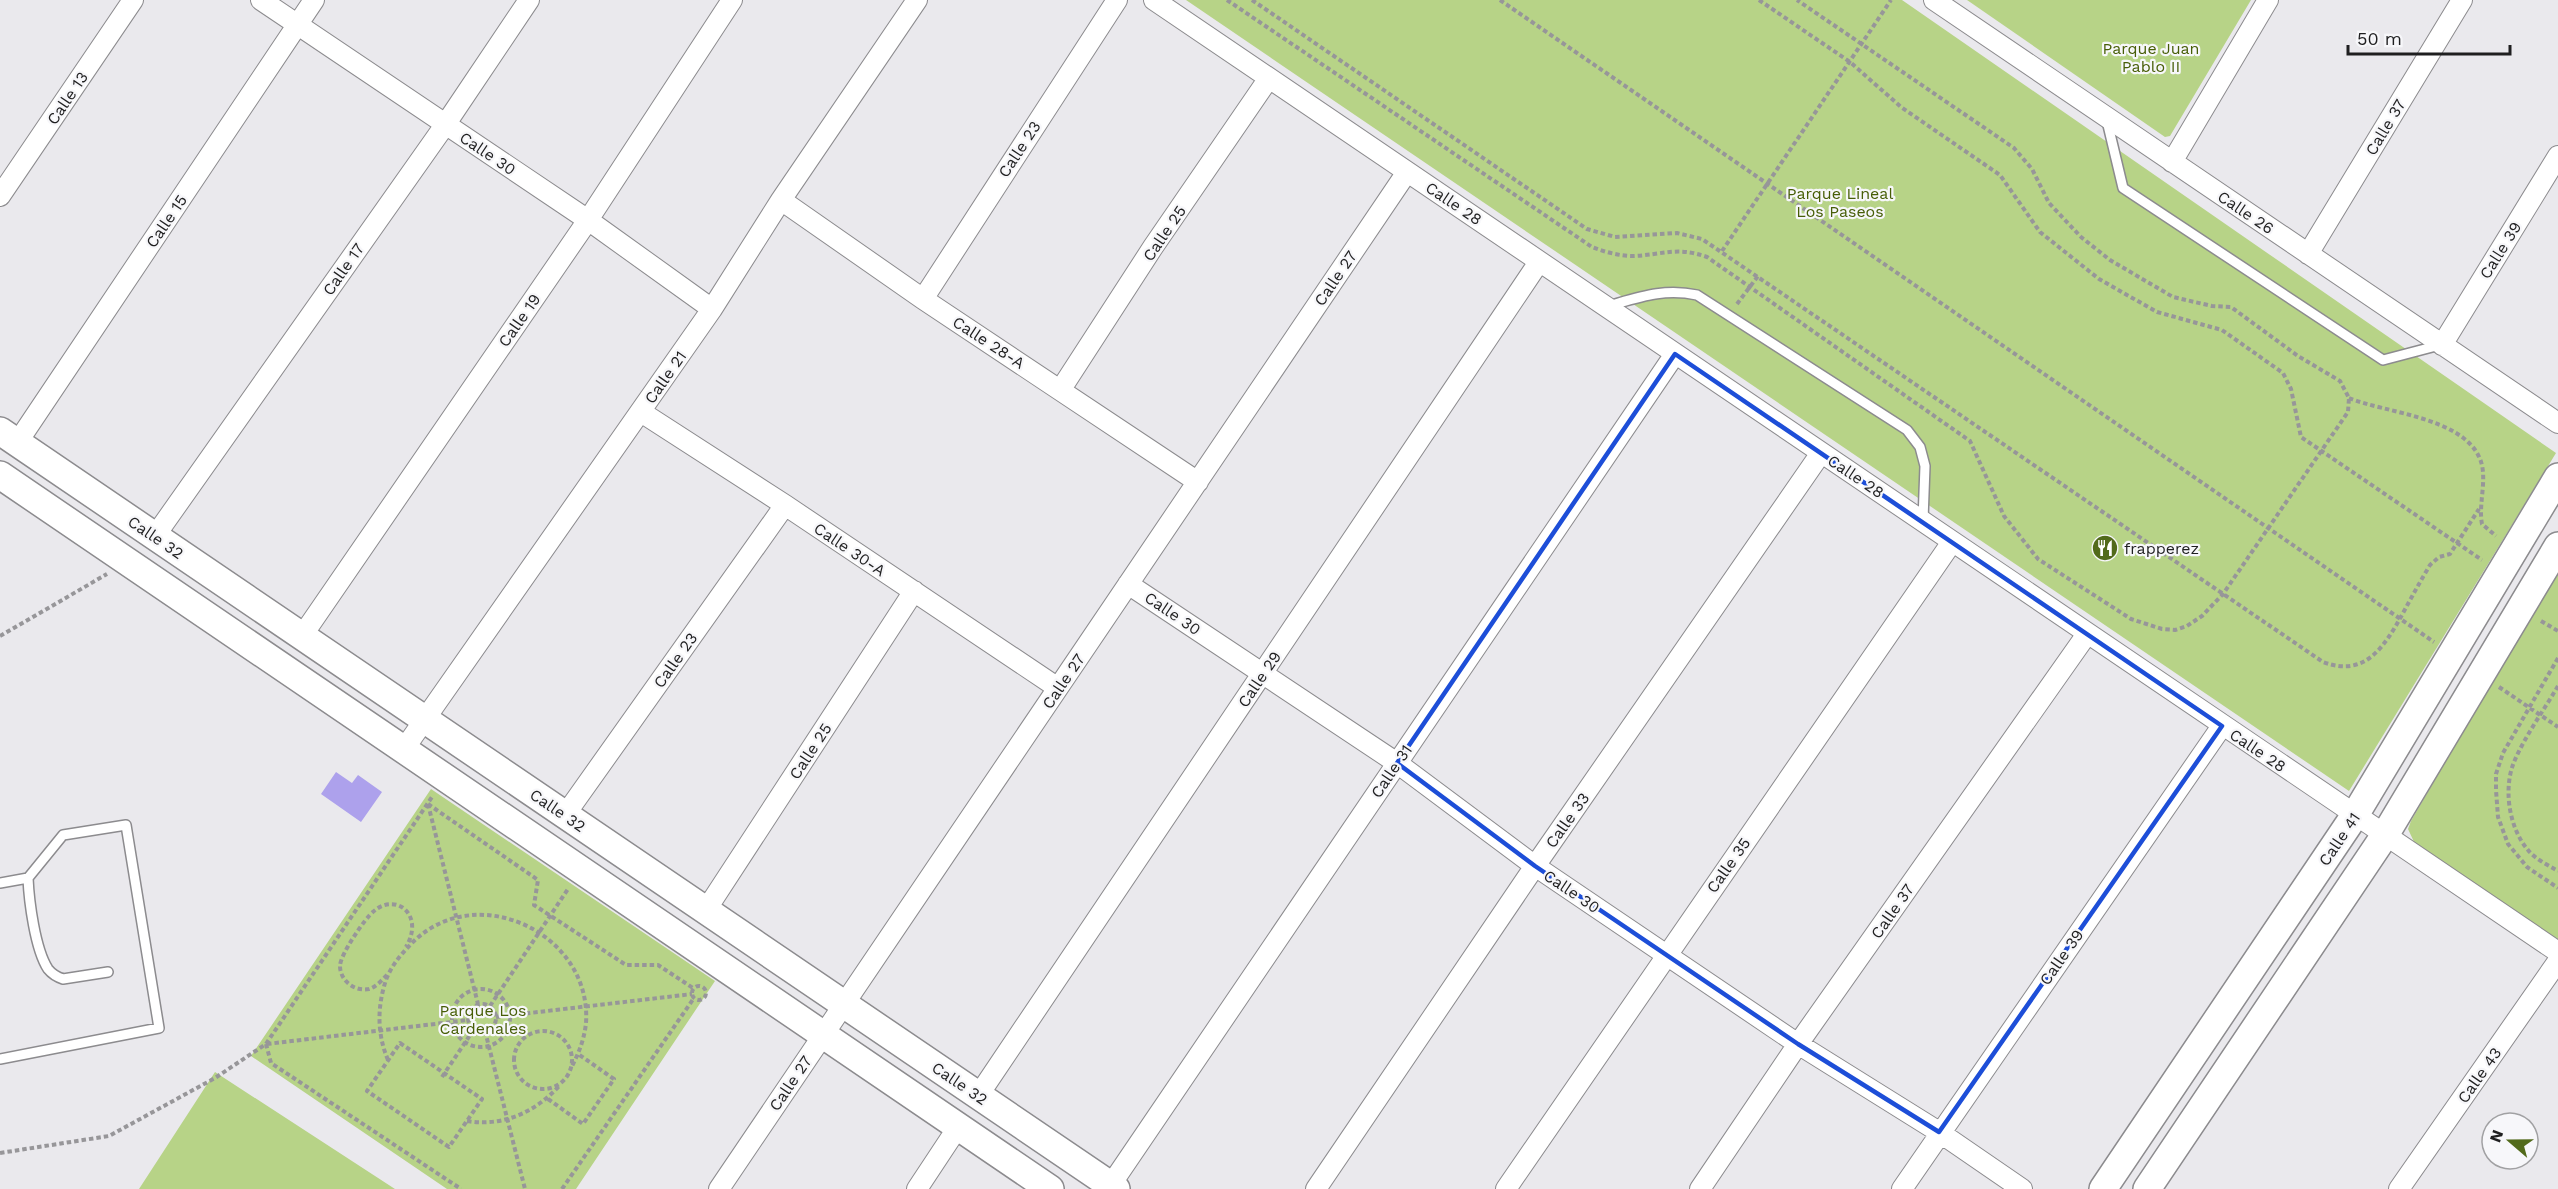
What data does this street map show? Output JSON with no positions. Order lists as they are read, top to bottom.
{
  "streets": {
    "street": [
      "Calle 13",
      "Calle 37",
      "Calle 23",
      "Calle 30",
      "Calle 28",
      "Calle 26",
      "Calle 15",
      "Calle 25",
      "Calle 39",
      "Calle 17",
      "Calle 27",
      "Calle 19",
      "Calle 28-A",
      "Calle 21",
      "Calle 32",
      "Calle 30-A",
      "Calle 29",
      "Calle 31",
      "Calle 33",
      "Calle 41",
      "Calle 35",
      "Calle 43"
    ]
  },
  "crossings": [
    ["Calle 37", "Calle 30"],
    ["Calle 37", "Calle 28"],
    ["Calle 37", "Calle 26"],
    ["Calle 23", "Calle 28-A"],
    ["Calle 23", "Calle 32"],
    ["Calle 23", "Calle 30-A"],
    ["Calle 30", "Calle 15"],
    ["Calle 30", "Calle 39"],
    ["Calle 30", "Calle 17"],
    ["Calle 30", "Calle 27"],
    ["Calle 30", "Calle 19"],
    ["Calle 30", "Calle 21"],
    ["Calle 30", "Calle 29"],
    ["Calle 30", "Calle 31"],
    ["Calle 30", "Calle 33"],
    ["Calle 30", "Calle 35"],
    ["Calle 28", "Calle 25"],
    ["Calle 28", "Calle 39"],
    ["Calle 28", "Calle 27"],
    ["Calle 28", "Calle 29"],
    ["Calle 28", "Calle 31"],
    ["Calle 28", "Calle 33"],
    ["Calle 28", "Calle 41"],
    ["Calle 28", "Calle 35"],
    ["Calle 26", "Calle 39"],
    ["Calle 15", "Calle 32"],
    ["Calle 25", "Calle 28-A"],
    ["Calle 25", "Calle 32"],
    ["Calle 25", "Calle 30-A"],
    ["Calle 17", "Calle 32"],
    ["Calle 27", "Calle 28-A"],
    ["Calle 27", "Calle 32"],
    ["Calle 27", "Calle 30-A"],
    ["Calle 19", "Calle 32"],
    ["Calle 28-A", "Calle 21"],
    ["Calle 21", "Calle 32"],
    ["Calle 21", "Calle 30-A"],
    ["Calle 32", "Calle 29"],
    ["Calle 32", "Calle 31"]
  ],
  "parks": ["Parque Juan Pablo II", "Parque Lineal Los Paseos", "Parque Los Cardenales"],
  "places": {
    "restaurant": ["frapperez"]
  },
  "scale_bar": "50 m",
  "north": "left"
}
